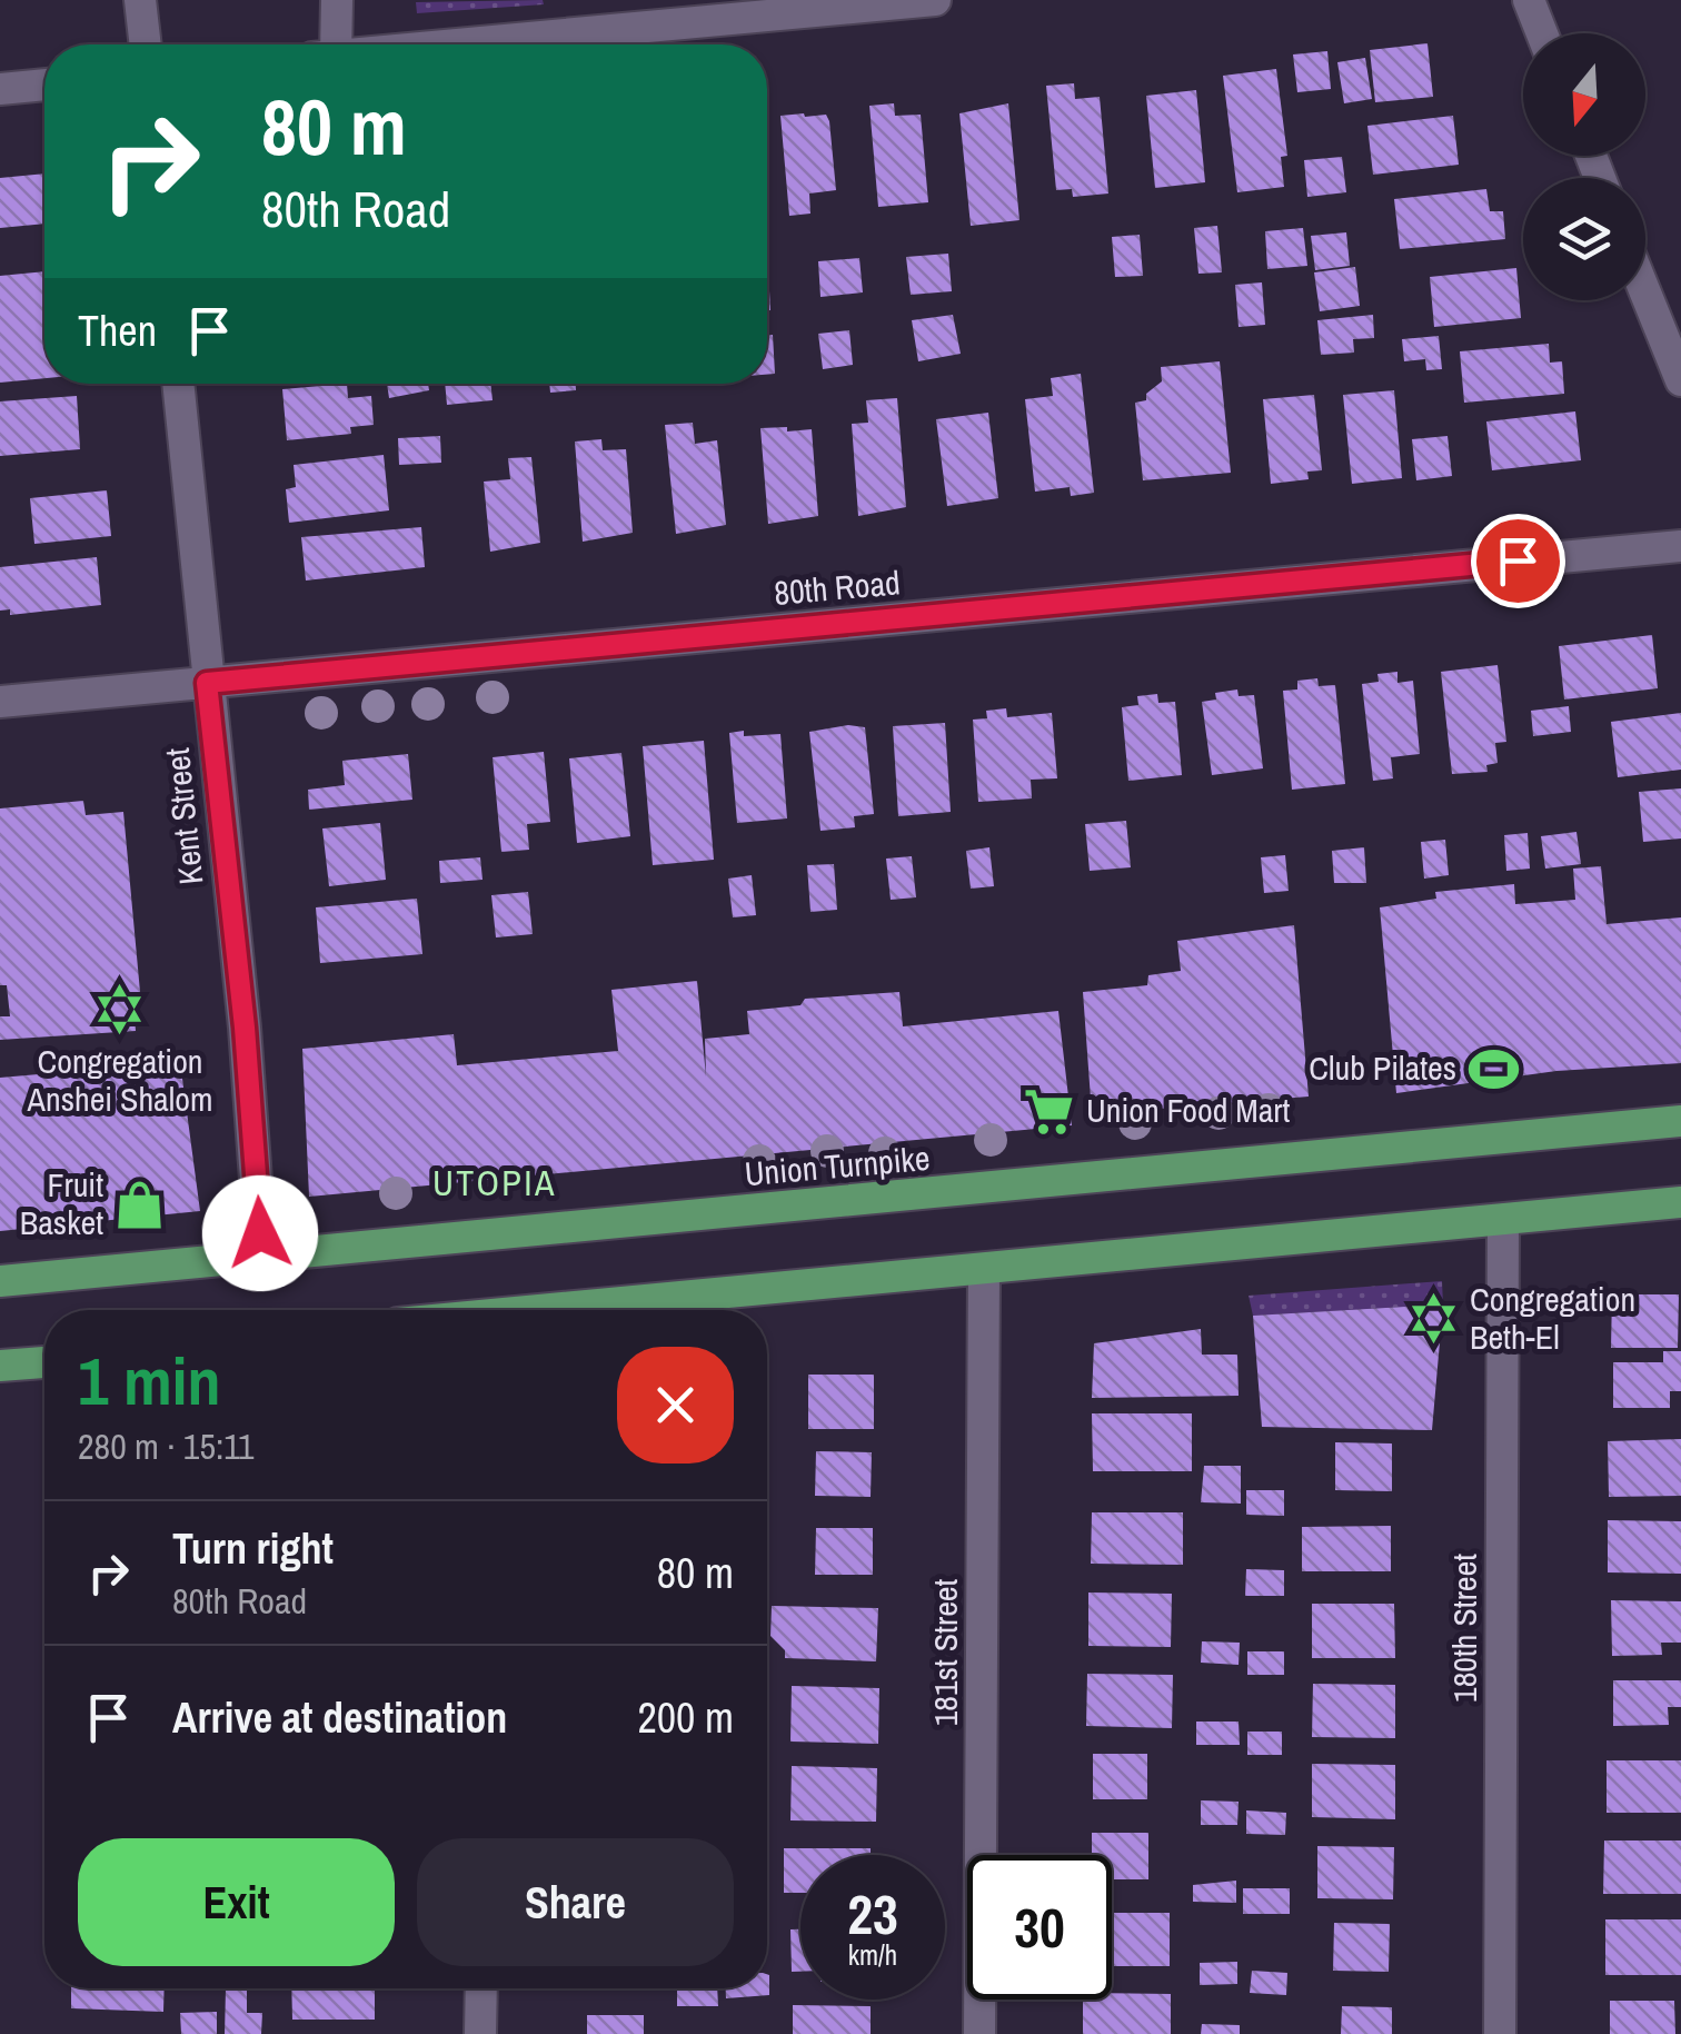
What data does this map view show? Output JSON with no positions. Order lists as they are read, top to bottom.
{
  "streets": {
    "main road": ["Union Turnpike"],
    "street": [
      "80th Road",
      "Kent Street",
      "180th Street",
      "181st Street"
    ]
  },
  "crossings": [
    ["80th Road", "Kent Street"],
    ["Kent Street", "Union Turnpike"]
  ],
  "districts": ["UTOPIA"],
  "places": {
    "synagogue": ["Congregation Anshei Shalom", "Congregation Beth-El"],
    "sports": ["Club Pilates"],
    "supermarket": ["Union Food Mart"],
    "shop": ["Fruit Basket"]
  },
  "north": "bottom",
  "page": {
    "turn": ["80 m", "80th Road"],
    "then": "Then",
    "heading": ["1 min", "280 m · 15:11"],
    "list": [
      {
        "name": "Turn right",
        "note": "80th Road",
        "value": "80 m"
      },
      {
        "name": "Arrive at destination",
        "value": "200 m"
      }
    ],
    "buttons": ["Exit", "Share"],
    "speed": "23 km/h",
    "limit": "30"
  }
}
